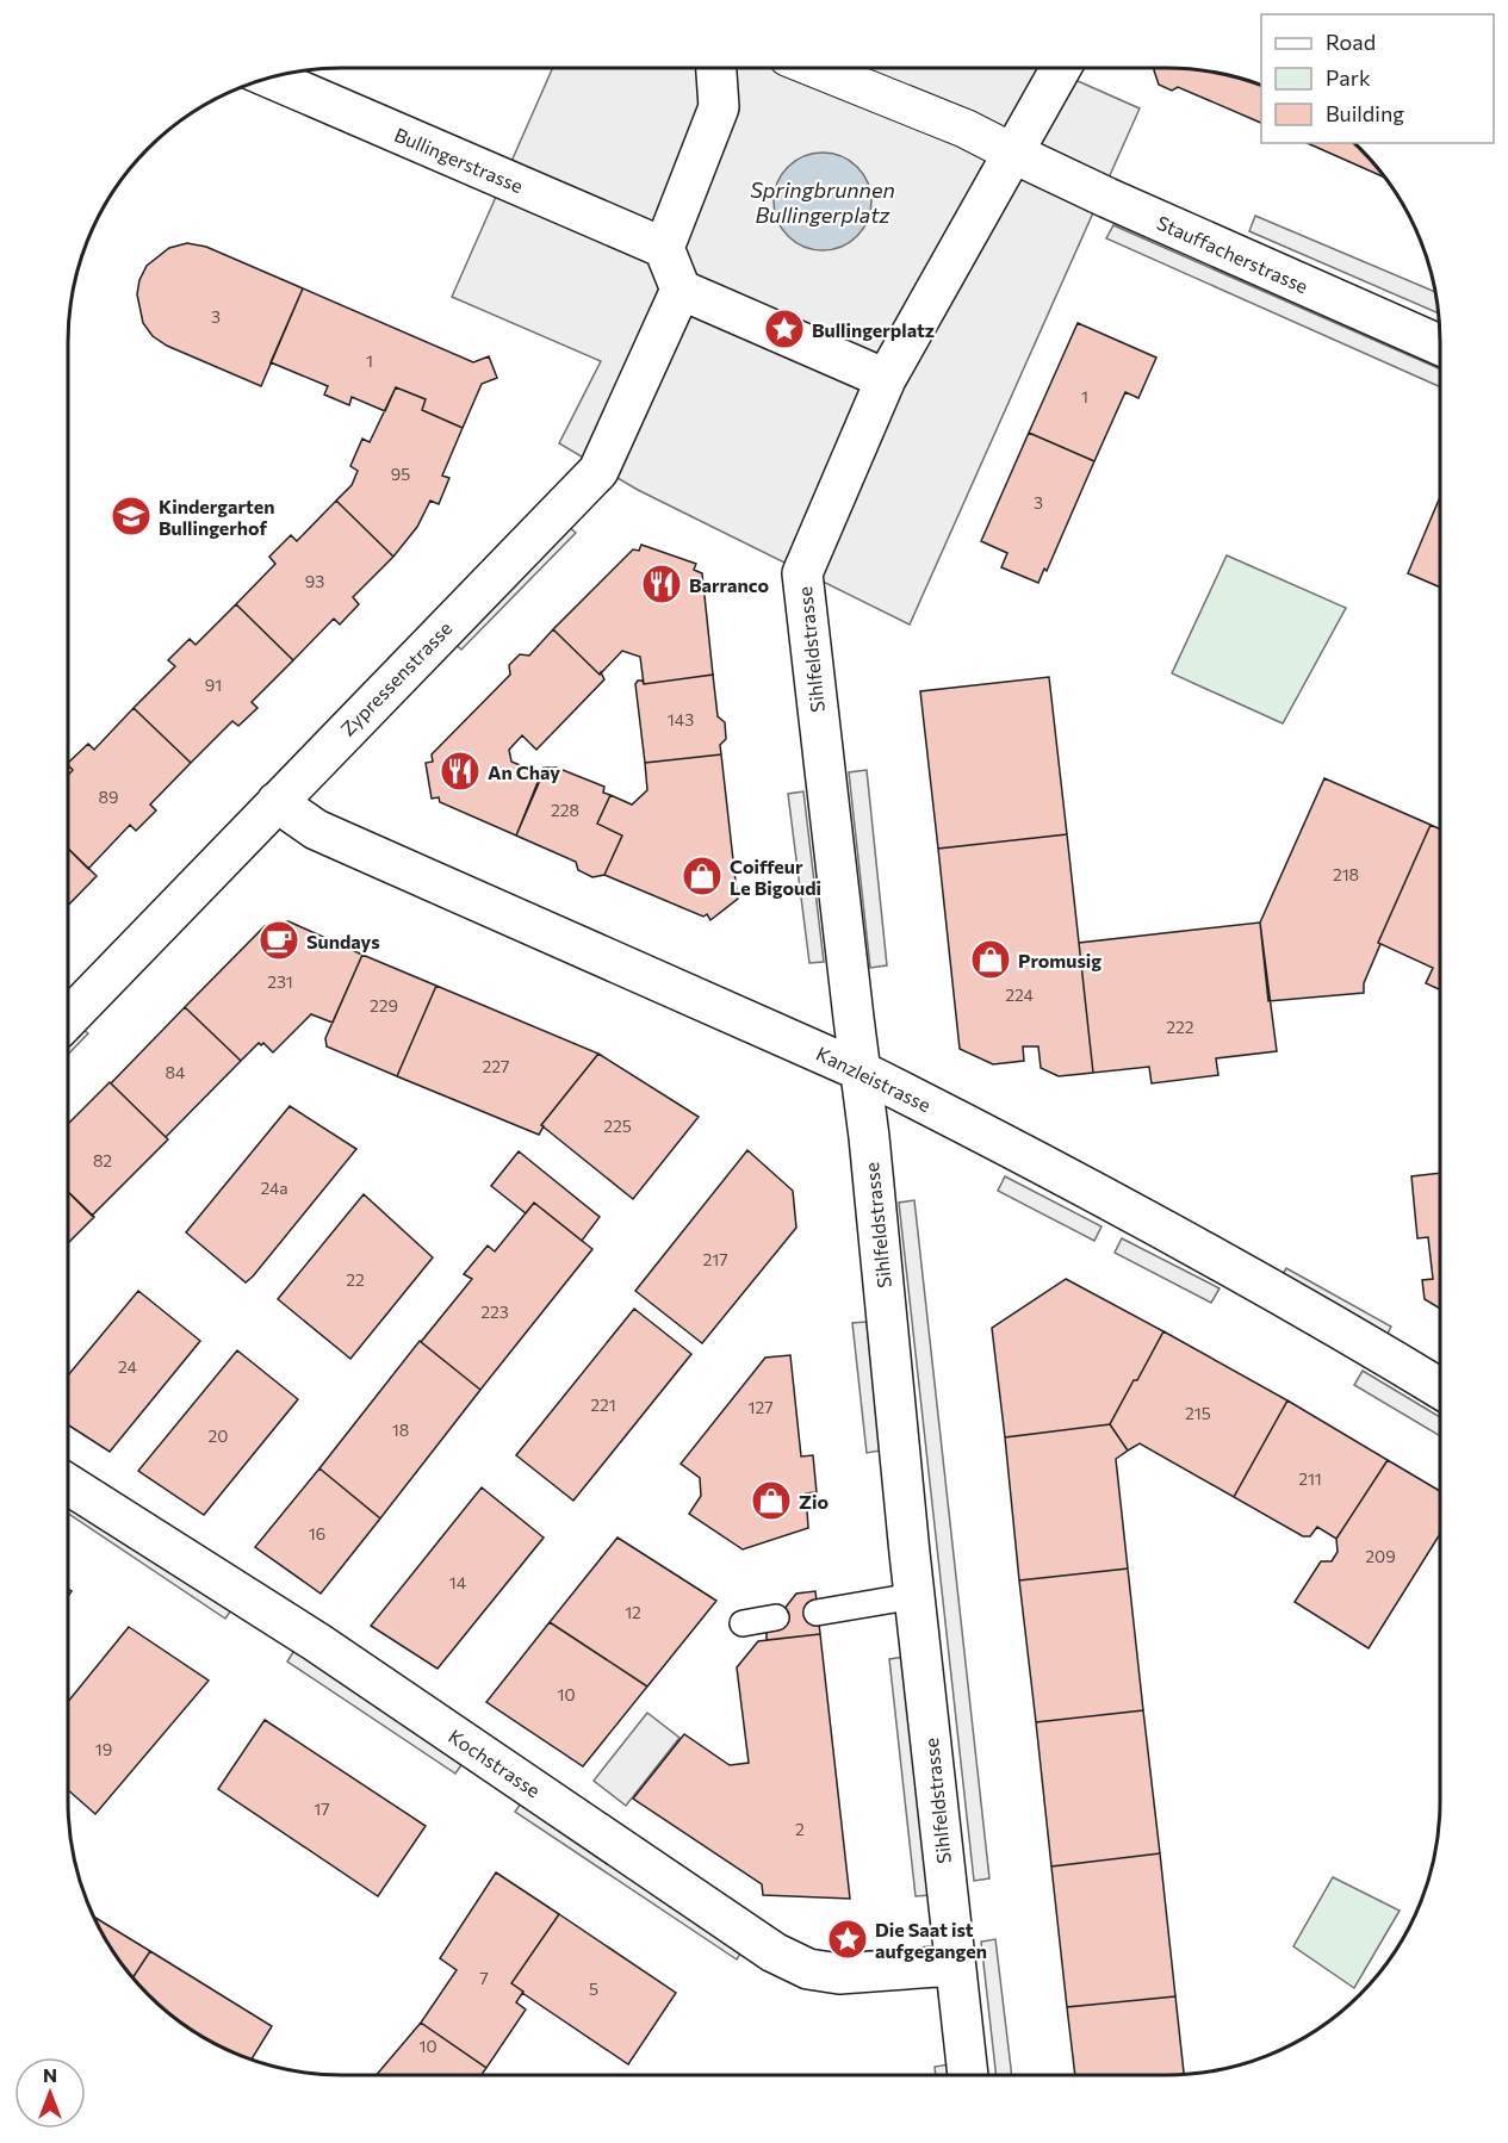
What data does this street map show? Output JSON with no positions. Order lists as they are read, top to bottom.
{
  "streets": {
    "street": [
      "Bullingerstrasse",
      "Stauffacherstrasse",
      "Sihlfeldstrasse",
      "Zypressenstrasse",
      "Kanzleistrasse",
      "Kochstrasse"
    ]
  },
  "crossings": [
    ["Sihlfeldstrasse", "Kanzleistrasse"],
    ["Sihlfeldstrasse", "Kochstrasse"],
    ["Zypressenstrasse", "Kanzleistrasse"]
  ],
  "water": ["Springbrunnen Bullingerplatz"],
  "places": {
    "place": ["Bullingerplatz", "Die Saat ist aufgegangen"],
    "school or university": ["Kindergarten Bullingerhof"],
    "restaurant": ["Barranco", "An Chay"],
    "shop": ["Coiffeur Le Bigoudi", "Promusig", "Zio"],
    "cafe": ["Sundays"]
  },
  "house_numbers": [
    "3",
    "1",
    "1",
    "95",
    "3",
    "93",
    "91",
    "143",
    "89",
    "228",
    "218",
    "231",
    "224",
    "229",
    "222",
    "227",
    "84",
    "225",
    "82",
    "24a",
    "217",
    "22",
    "223",
    "24",
    "221",
    "127",
    "215",
    "18",
    "20",
    "211",
    "16",
    "209",
    "14",
    "12",
    "10",
    "19",
    "17",
    "2",
    "7",
    "5",
    "10"
  ],
  "legend": ["Road", "Park", "Building"],
  "north": "top"
}
